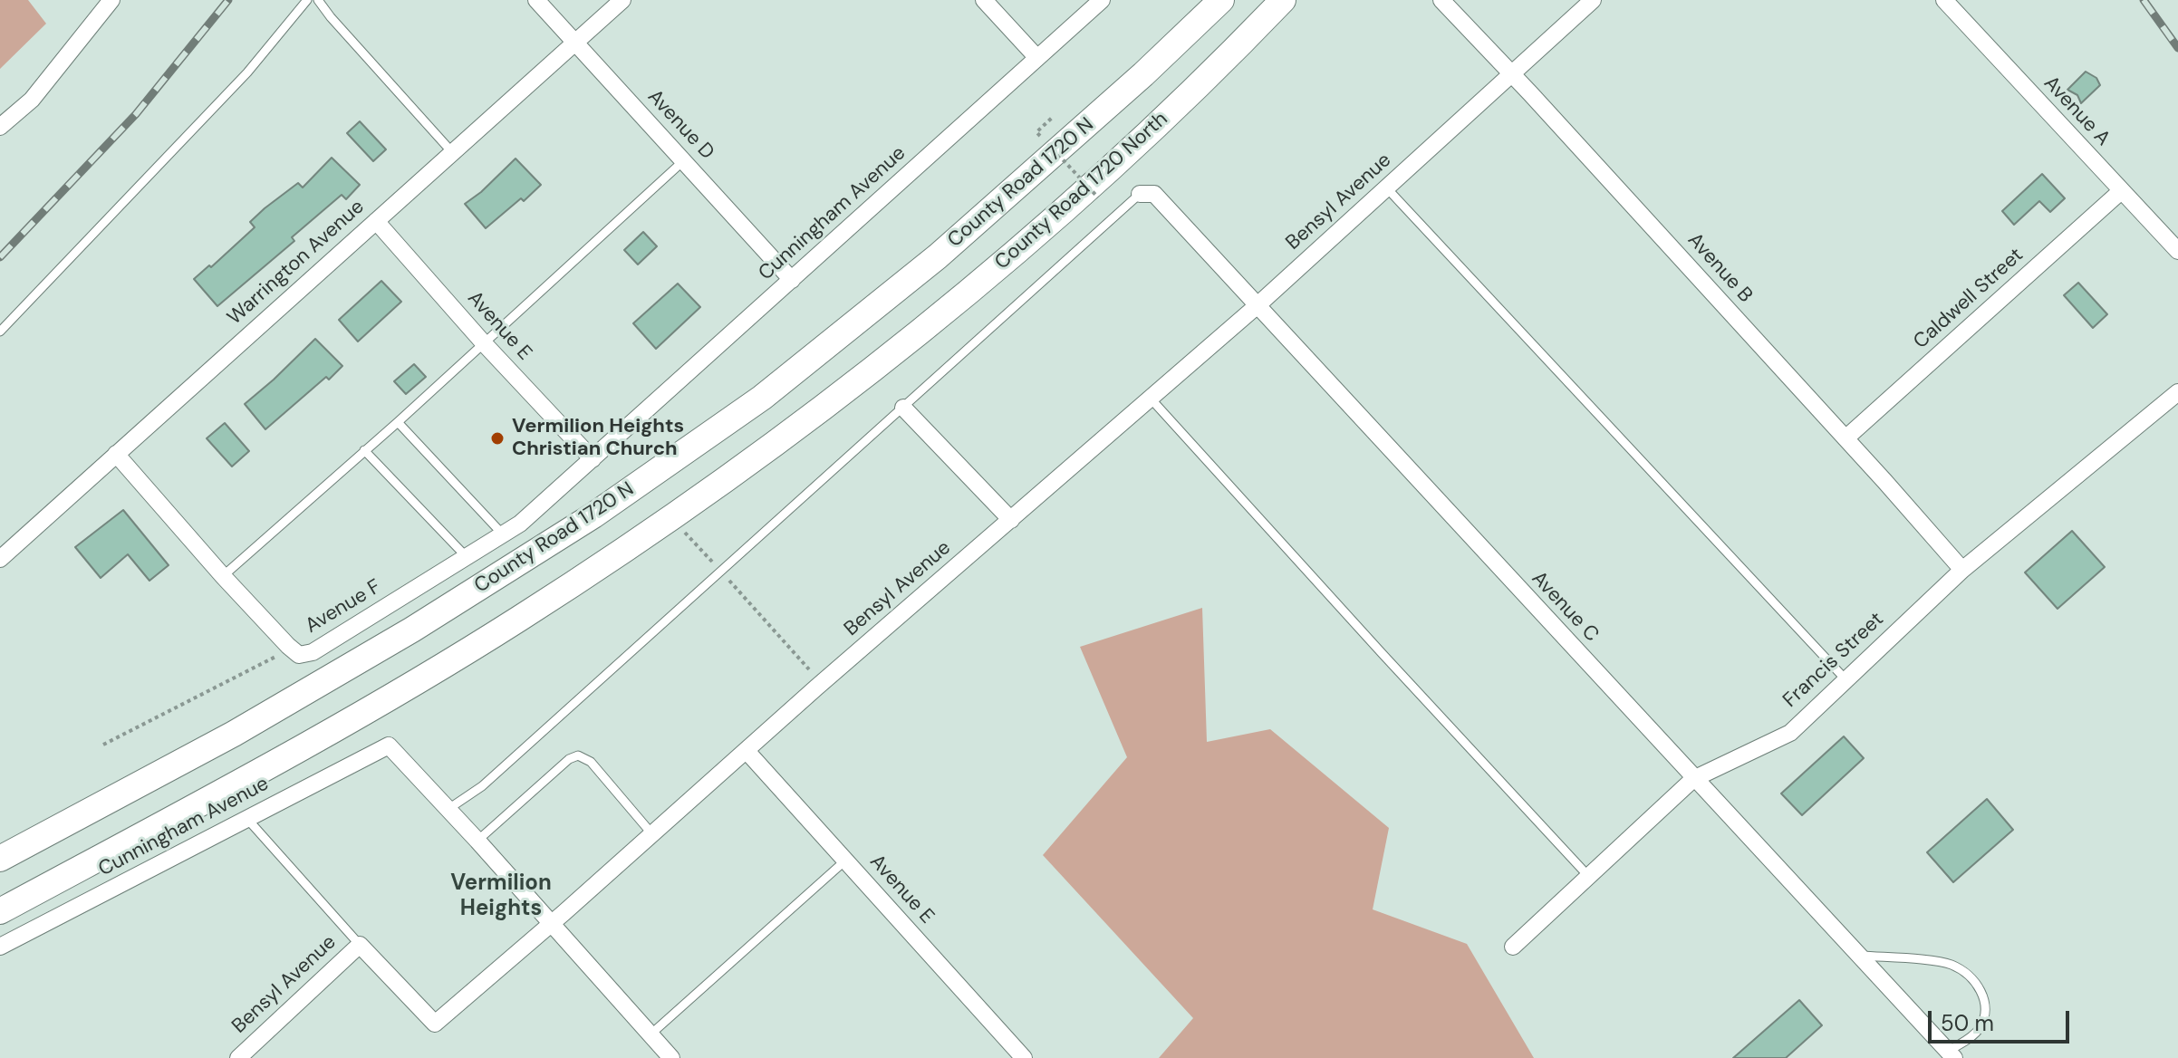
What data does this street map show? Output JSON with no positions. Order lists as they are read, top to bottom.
{
  "streets": {
    "main road": ["County Road 1720 N", "County Road 1720 North"],
    "street": [
      "Avenue A",
      "Avenue D",
      "Bensyl Avenue",
      "Cunningham Avenue",
      "Warrington Avenue",
      "Avenue B",
      "Caldwell Street",
      "Avenue E",
      "Avenue F",
      "Avenue C",
      "Francis Street"
    ]
  },
  "crossings": [
    ["Avenue A", "Caldwell Street"],
    ["Avenue D", "Cunningham Avenue"],
    ["Avenue D", "Warrington Avenue"],
    ["Bensyl Avenue", "Avenue B"],
    ["Bensyl Avenue", "Avenue E"],
    ["Bensyl Avenue", "Avenue C"],
    ["Cunningham Avenue", "Avenue E"],
    ["Cunningham Avenue", "Avenue F"],
    ["Warrington Avenue", "Avenue E"],
    ["Warrington Avenue", "Avenue F"],
    ["Avenue B", "Caldwell Street"],
    ["Avenue B", "Francis Street"],
    ["Avenue E", "Avenue F"],
    ["Avenue C", "Francis Street"]
  ],
  "districts": ["Vermilion Heights"],
  "places": ["Vermilion Heights Christian Church"],
  "scale_bar": "50 m"
}
